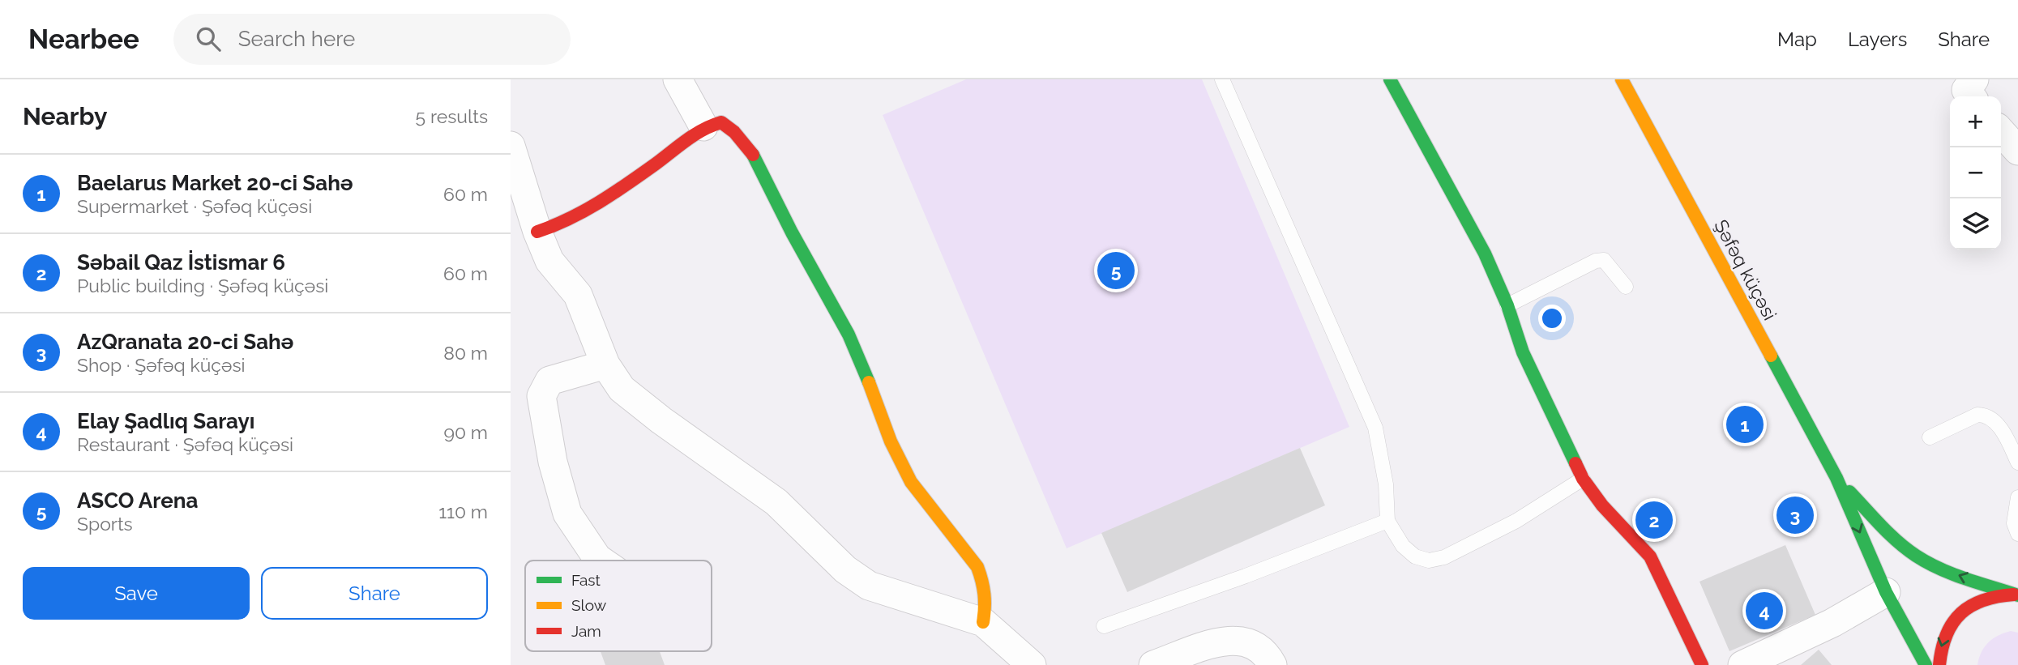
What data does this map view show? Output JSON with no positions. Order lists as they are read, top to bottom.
{
  "streets": {
    "street": ["Şəfəq küçəsi"]
  },
  "legend": ["Fast", "Slow", "Jam"],
  "page": {
    "header": "Nearbee",
    "search": "Search here",
    "nav": ["Map", "Layers", "Share"],
    "heading": ["Nearby", "5 results"],
    "map_buttons": ["+", "−"],
    "list": [
      {
        "mark": "1",
        "name": "Baelarus Market 20-ci Sahə",
        "note": "Supermarket · Şəfəq küçəsi",
        "value": "60 m"
      },
      {
        "mark": "2",
        "name": "Səbail Qaz İstismar 6",
        "note": "Public building · Şəfəq küçəsi",
        "value": "60 m"
      },
      {
        "mark": "3",
        "name": "AzQranata 20-ci Sahə",
        "note": "Shop · Şəfəq küçəsi",
        "value": "80 m"
      },
      {
        "mark": "4",
        "name": "Elay Şadlıq Sarayı",
        "note": "Restaurant · Şəfəq küçəsi",
        "value": "90 m"
      },
      {
        "mark": "5",
        "name": "ASCO Arena",
        "note": "Sports",
        "value": "110 m"
      }
    ],
    "pins": [
      "5",
      "1",
      "3",
      "2",
      "4"
    ],
    "buttons": ["Save", "Share"]
  }
}
